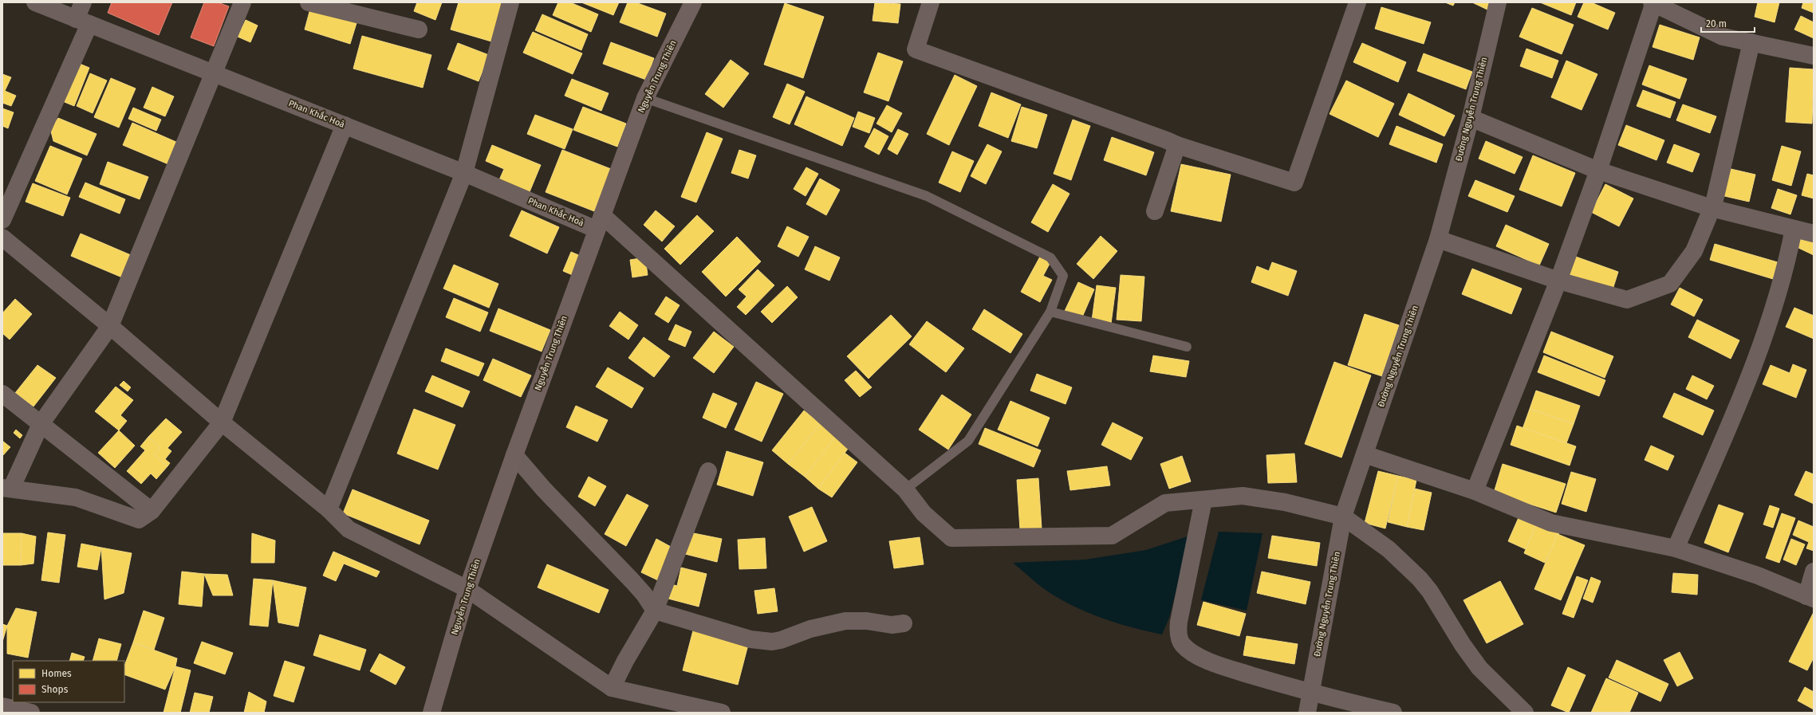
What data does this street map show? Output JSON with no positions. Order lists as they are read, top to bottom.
{
  "streets": {
    "street": ["Nguyễn Trung Thiên", "Đường Nguyễn Trung Thiên", "Phan Khắc Hoà"]
  },
  "crossings": [
    ["Nguyễn Trung Thiên", "Phan Khắc Hoà"],
    ["Đường Nguyễn Trung Thiên", "Phan Khắc Hoà"]
  ],
  "legend": ["Homes", "Shops"],
  "scale_bar": "20 m"
}
